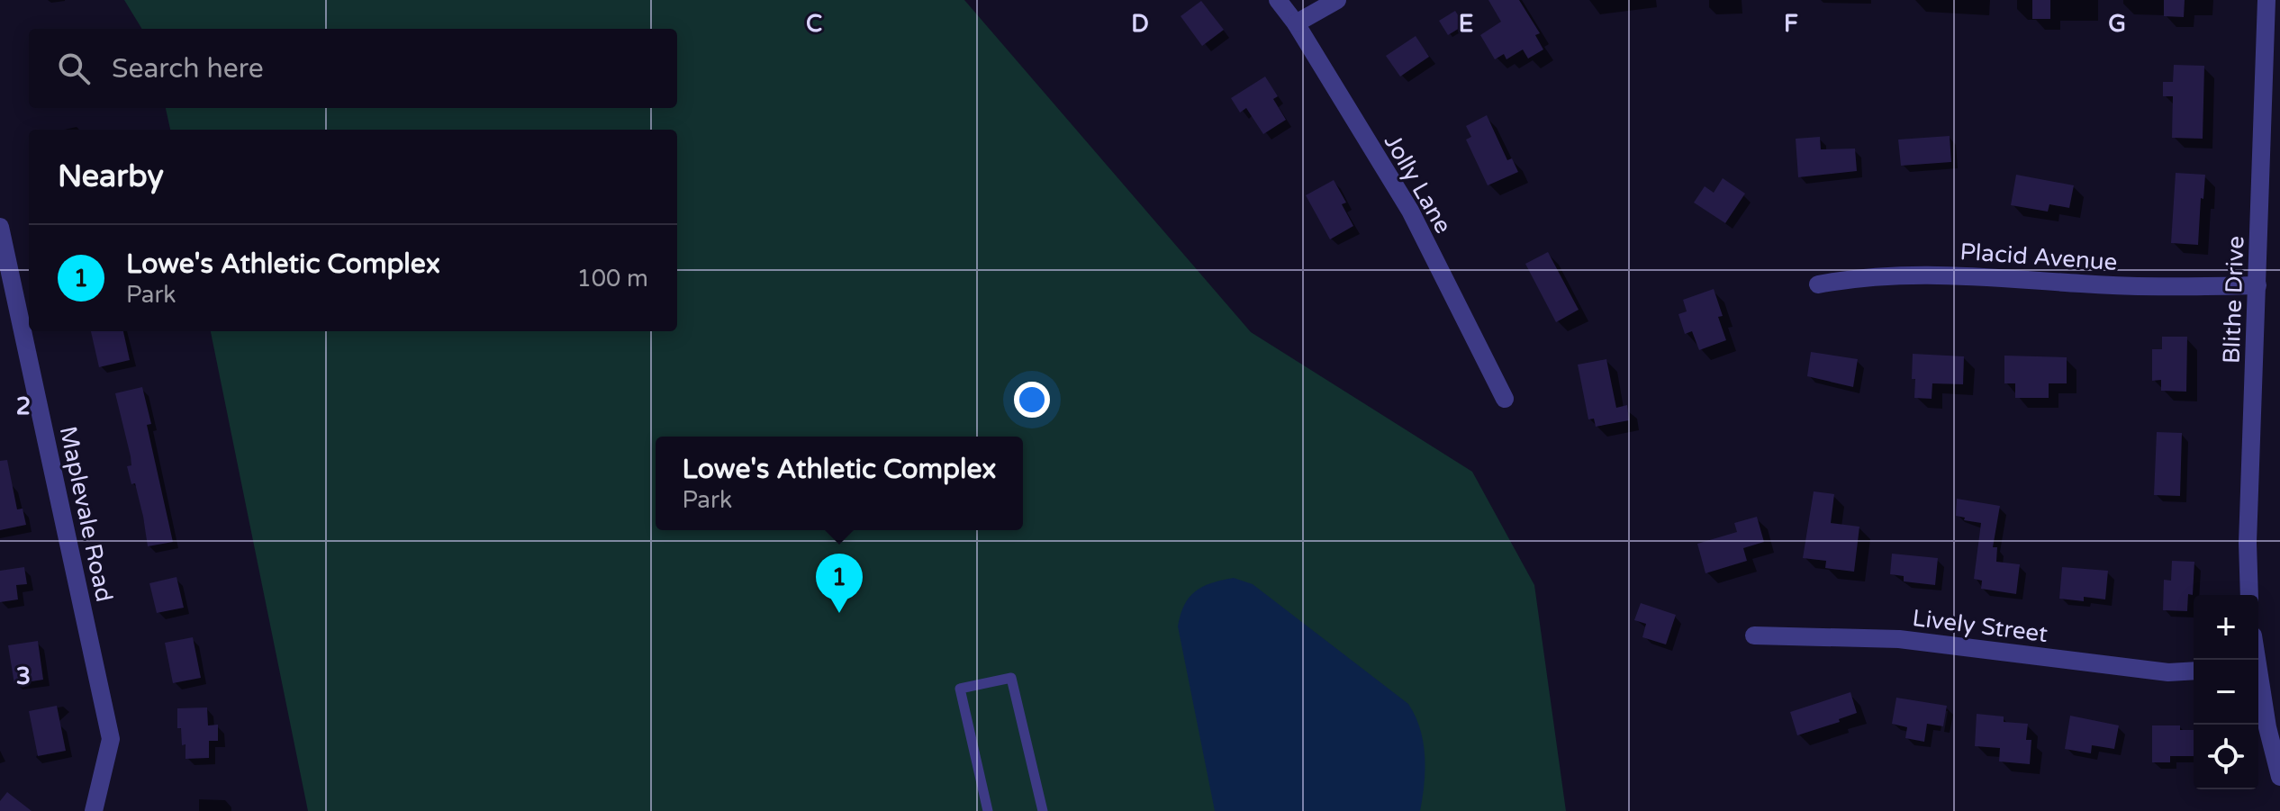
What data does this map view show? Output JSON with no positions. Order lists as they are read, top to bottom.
{
  "streets": {
    "street": [
      "Jolly Lane",
      "Placid Avenue",
      "Blithe Drive",
      "Maplevale Road",
      "Lively Street"
    ]
  },
  "crossings": [
    ["Placid Avenue", "Blithe Drive"]
  ],
  "page": {
    "search": "Search here",
    "heading": "Nearby",
    "list": [
      {
        "mark": "1",
        "name": "Lowe's Athletic Complex",
        "note": "Park",
        "value": "100 m"
      }
    ],
    "popup": ["Lowe's Athletic Complex", "Park"],
    "pins": "1",
    "map_buttons": ["+", "−"]
  },
  "grid": {
    "columns": [
      "C",
      "D",
      "E",
      "F",
      "G"
    ],
    "rows": ["2", "3"]
  }
}
